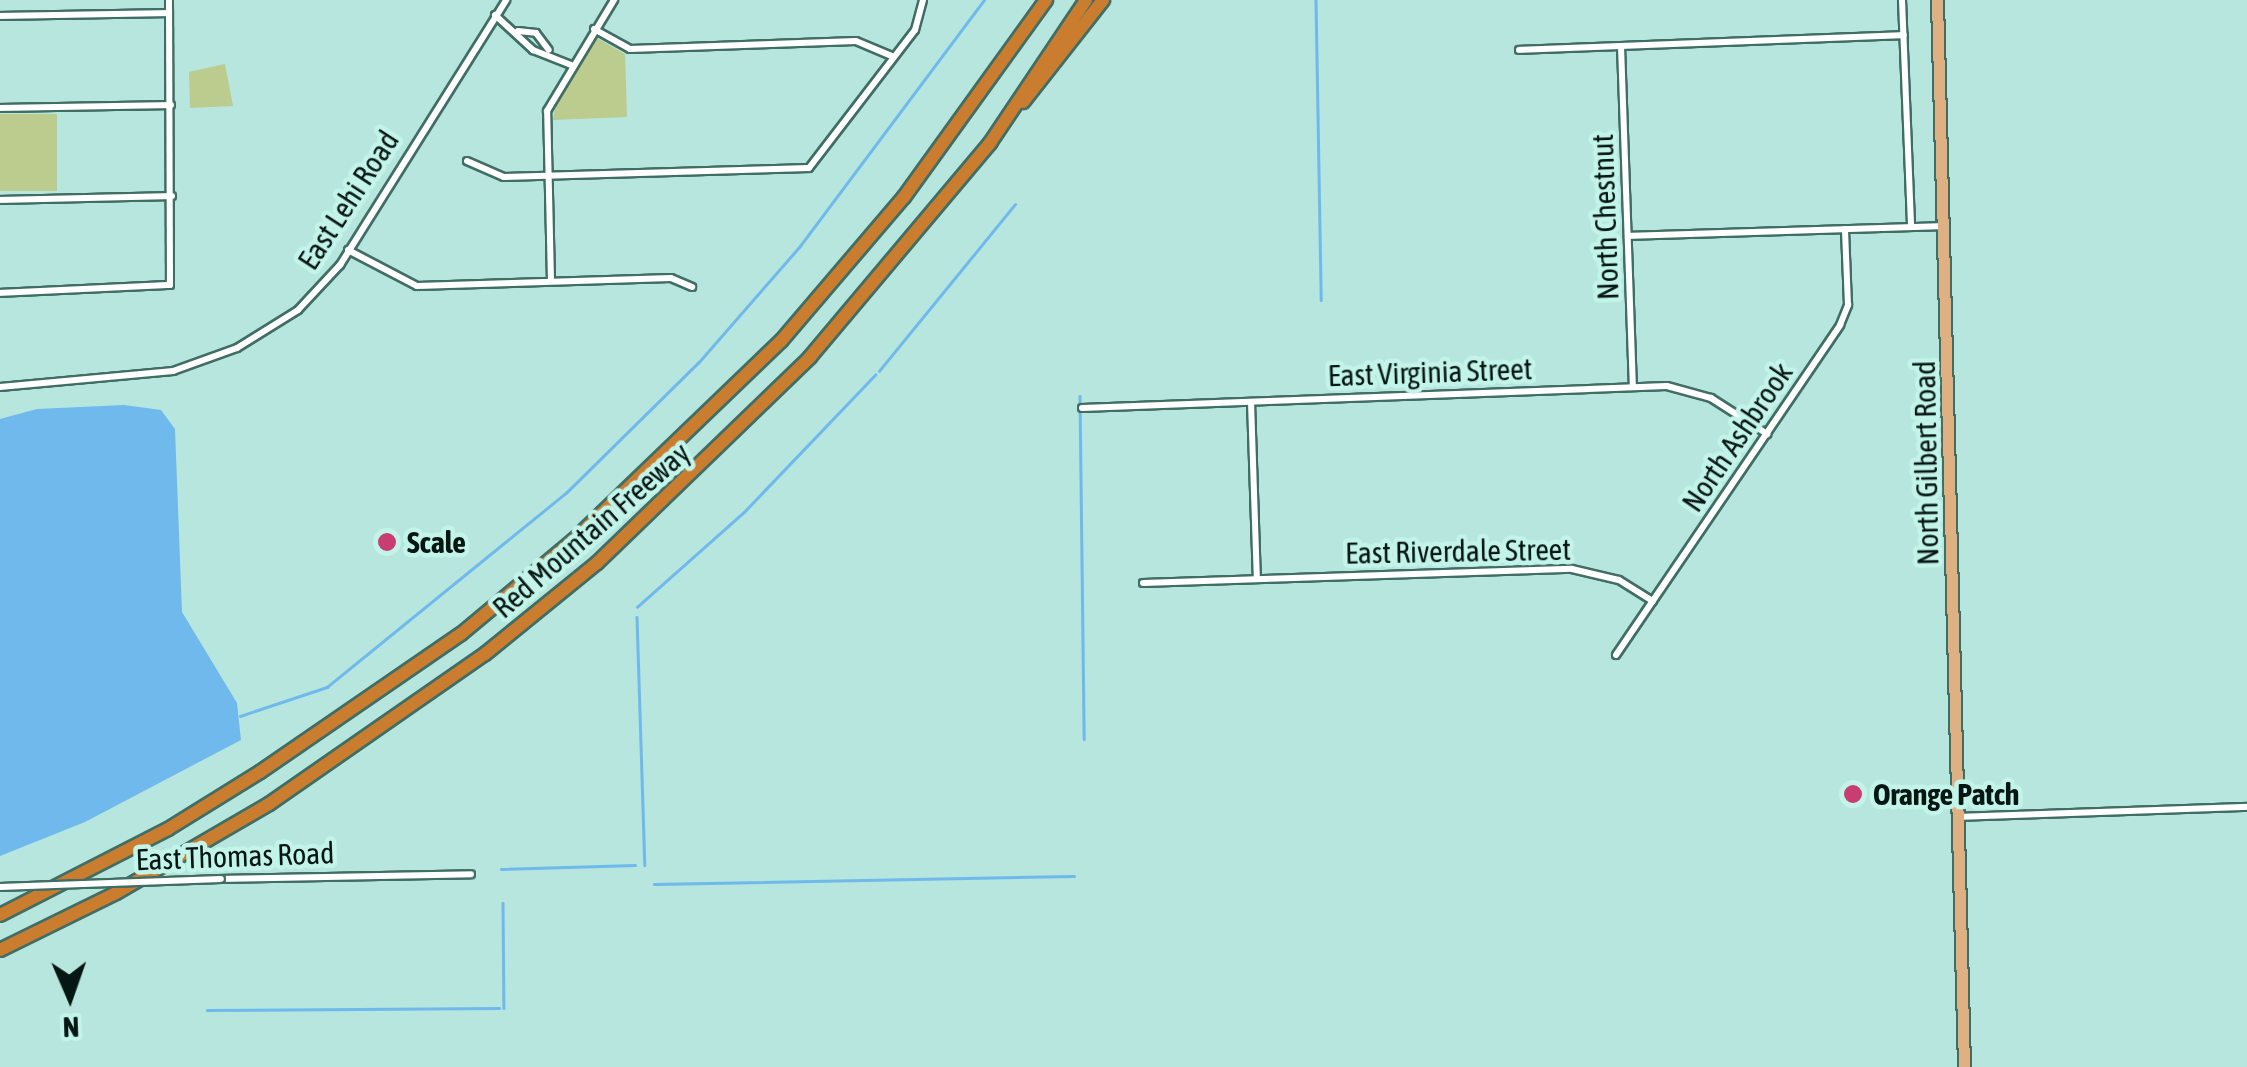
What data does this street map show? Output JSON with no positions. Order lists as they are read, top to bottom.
{
  "streets": {
    "highway": ["Red Mountain Freeway"],
    "main road": ["North Gilbert Road"],
    "street": [
      "East Lehi Road",
      "North Chestnut",
      "East Virginia Street",
      "North Ashbrook",
      "East Riverdale Street",
      "East Thomas Road"
    ]
  },
  "crossings": [
    ["North Chestnut", "East Virginia Street"],
    ["East Virginia Street", "North Ashbrook"],
    ["North Ashbrook", "East Riverdale Street"]
  ],
  "places": ["Scale", "Orange Patch"],
  "north": "bottom"
}
